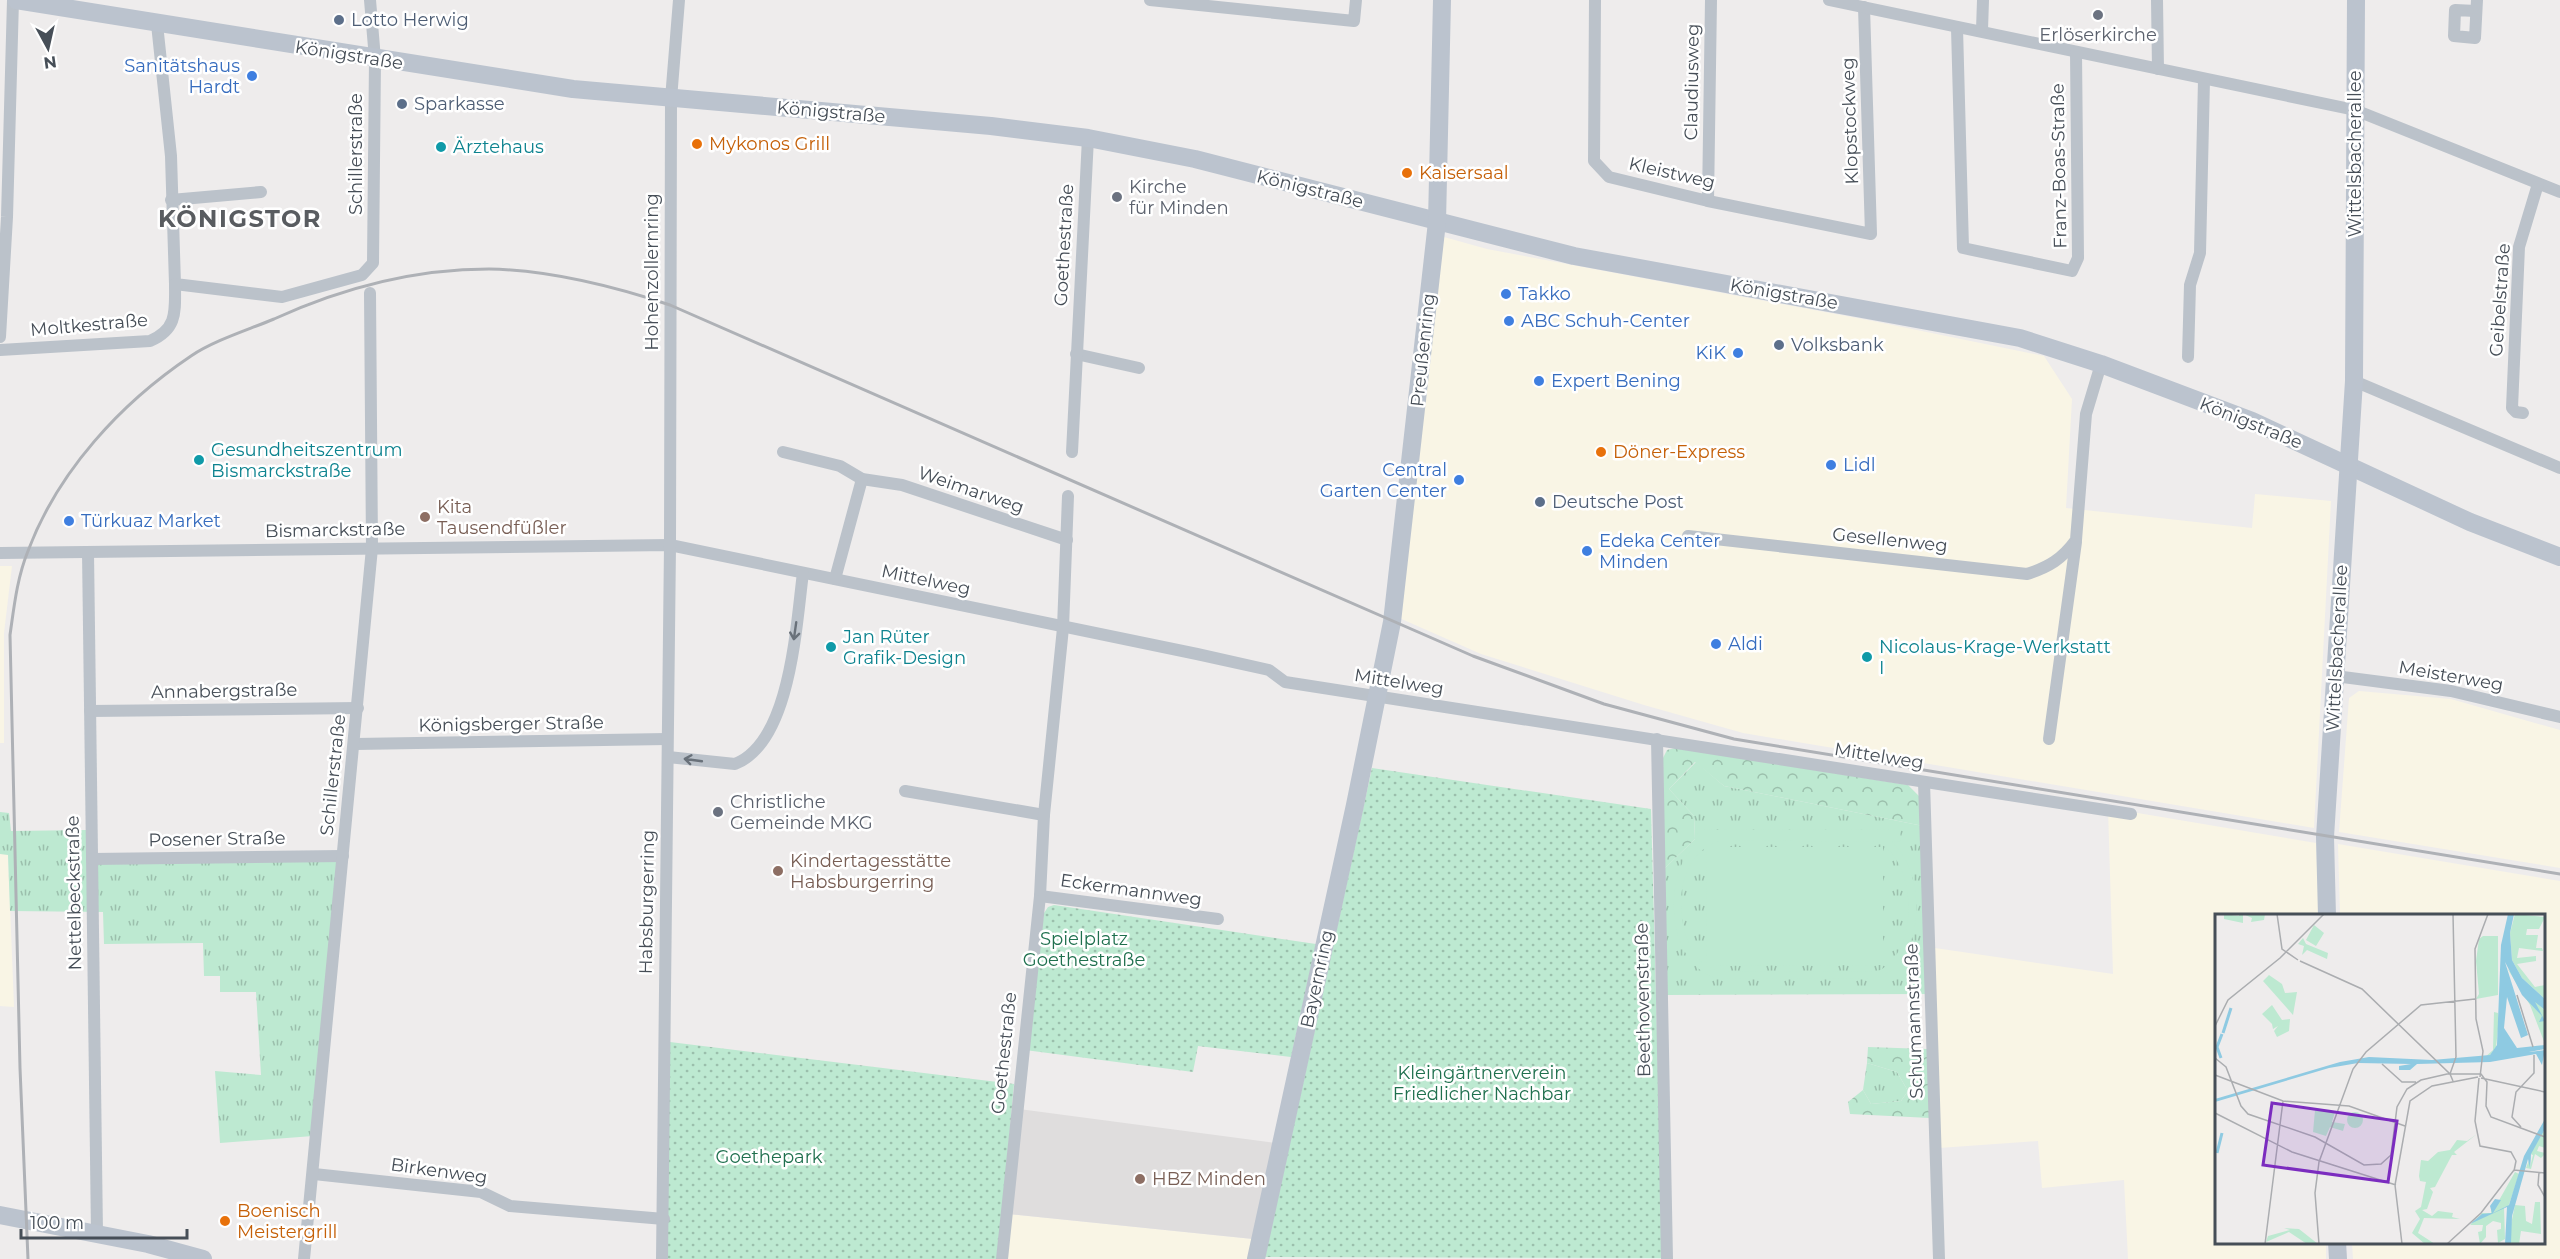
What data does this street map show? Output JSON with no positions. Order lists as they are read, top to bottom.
{
  "streets": {
    "main road": [
      "Königstraße",
      "Wittelsbacherallee",
      "Preußenring",
      "Bayernring"
    ],
    "street": [
      "Claudiusweg",
      "Klopstockweg",
      "Schillerstraße",
      "Franz-Boas-Straße",
      "Kleistweg",
      "Goethestraße",
      "Hohenzollernring",
      "Geibelstraße",
      "Moltkestraße",
      "Weimarweg",
      "Bismarckstraße",
      "Gesellenweg",
      "Mittelweg",
      "Meisterweg",
      "Annabergstraße",
      "Königsberger Straße",
      "Posener Straße",
      "Eckermannweg",
      "Nettelbeckstraße",
      "Habsburgerring",
      "Beethovenstraße",
      "Schumannstraße",
      "Birkenweg"
    ]
  },
  "crossings": [
    ["Königstraße", "Schillerstraße"],
    ["Königstraße", "Wittelsbacherallee"],
    ["Königstraße", "Goethestraße"],
    ["Königstraße", "Hohenzollernring"],
    ["Königstraße", "Moltkestraße"],
    ["Königstraße", "Preußenring"],
    ["Claudiusweg", "Kleistweg"],
    ["Klopstockweg", "Kleistweg"],
    ["Schillerstraße", "Moltkestraße"],
    ["Schillerstraße", "Bismarckstraße"],
    ["Schillerstraße", "Annabergstraße"],
    ["Schillerstraße", "Königsberger Straße"],
    ["Schillerstraße", "Posener Straße"],
    ["Schillerstraße", "Birkenweg"],
    ["Wittelsbacherallee", "Meisterweg"],
    ["Goethestraße", "Weimarweg"],
    ["Goethestraße", "Mittelweg"],
    ["Goethestraße", "Eckermannweg"],
    ["Hohenzollernring", "Bismarckstraße"],
    ["Hohenzollernring", "Mittelweg"],
    ["Hohenzollernring", "Habsburgerring"],
    ["Preußenring", "Mittelweg"],
    ["Preußenring", "Bayernring"],
    ["Bismarckstraße", "Mittelweg"],
    ["Bismarckstraße", "Nettelbeckstraße"],
    ["Bismarckstraße", "Habsburgerring"],
    ["Mittelweg", "Habsburgerring"],
    ["Mittelweg", "Bayernring"],
    ["Mittelweg", "Beethovenstraße"],
    ["Mittelweg", "Schumannstraße"],
    ["Annabergstraße", "Nettelbeckstraße"],
    ["Königsberger Straße", "Habsburgerring"],
    ["Posener Straße", "Nettelbeckstraße"],
    ["Habsburgerring", "Birkenweg"]
  ],
  "districts": ["KÖNIGSTOR"],
  "parks": ["Spielplatz Goethestraße", "Kleingärtnerverein Friedlicher Nachbar", "Goethepark"],
  "places": [
    "Erlöserkirche",
    "Lotto Herwig",
    "Sanitätshaus Hardt",
    "Sparkasse",
    "Mykonos Grill",
    "Ärztehaus",
    "Kaisersaal",
    "Kirche für Minden",
    "Takko",
    "ABC Schuh-Center",
    "Volksbank",
    "KiK",
    "Expert Bening",
    "Döner-Express",
    "Gesundheitszentrum Bismarckstraße",
    "Lidl",
    "Central Garten Center",
    "Deutsche Post",
    "Kita Tausendfüßler",
    "Türkuaz Market",
    "Edeka Center Minden",
    "Aldi",
    "Jan Rüter Grafik-Design",
    "Nicolaus-Krage-Werkstatt I",
    "Christliche Gemeinde MKG",
    "Kindertagesstätte Habsburgerring",
    "HBZ Minden",
    "Boenisch Meistergrill"
  ],
  "scale_bar": "100 m",
  "north": "bottom"
}
